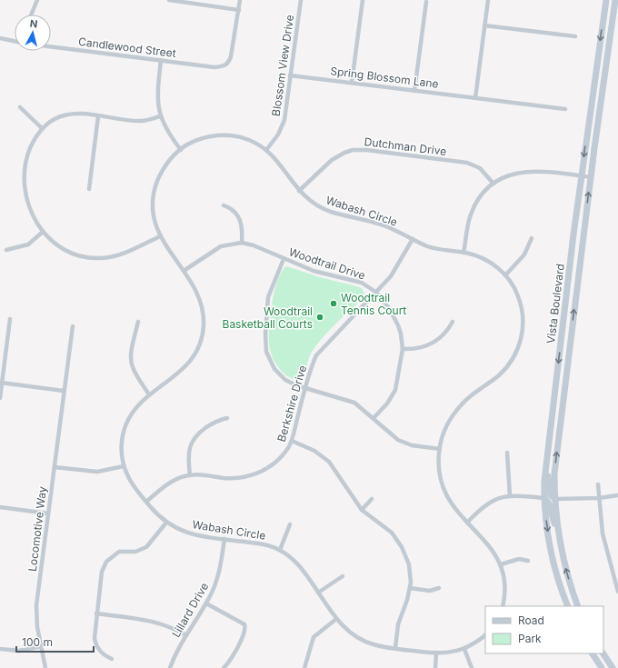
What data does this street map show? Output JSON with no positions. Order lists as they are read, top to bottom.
{
  "streets": {
    "main road": ["Vista Boulevard"],
    "street": [
      "Candlewood Street",
      "Blossom View Drive",
      "Spring Blossom Lane",
      "Dutchman Drive",
      "Wabash Circle",
      "Woodtrail Drive",
      "Berkshire Drive",
      "Locomotive Way",
      "Lillard Drive"
    ]
  },
  "crossings": [
    ["Blossom View Drive", "Spring Blossom Lane"],
    ["Blossom View Drive", "Wabash Circle"],
    ["Dutchman Drive", "Wabash Circle"],
    ["Wabash Circle", "Woodtrail Drive"],
    ["Wabash Circle", "Berkshire Drive"],
    ["Wabash Circle", "Lillard Drive"],
    ["Woodtrail Drive", "Berkshire Drive"]
  ],
  "places": ["Woodtrail Tennis Court", "Woodtrail Basketball Courts"],
  "legend": ["Road", "Park"],
  "scale_bar": "100 m",
  "north": "top"
}
